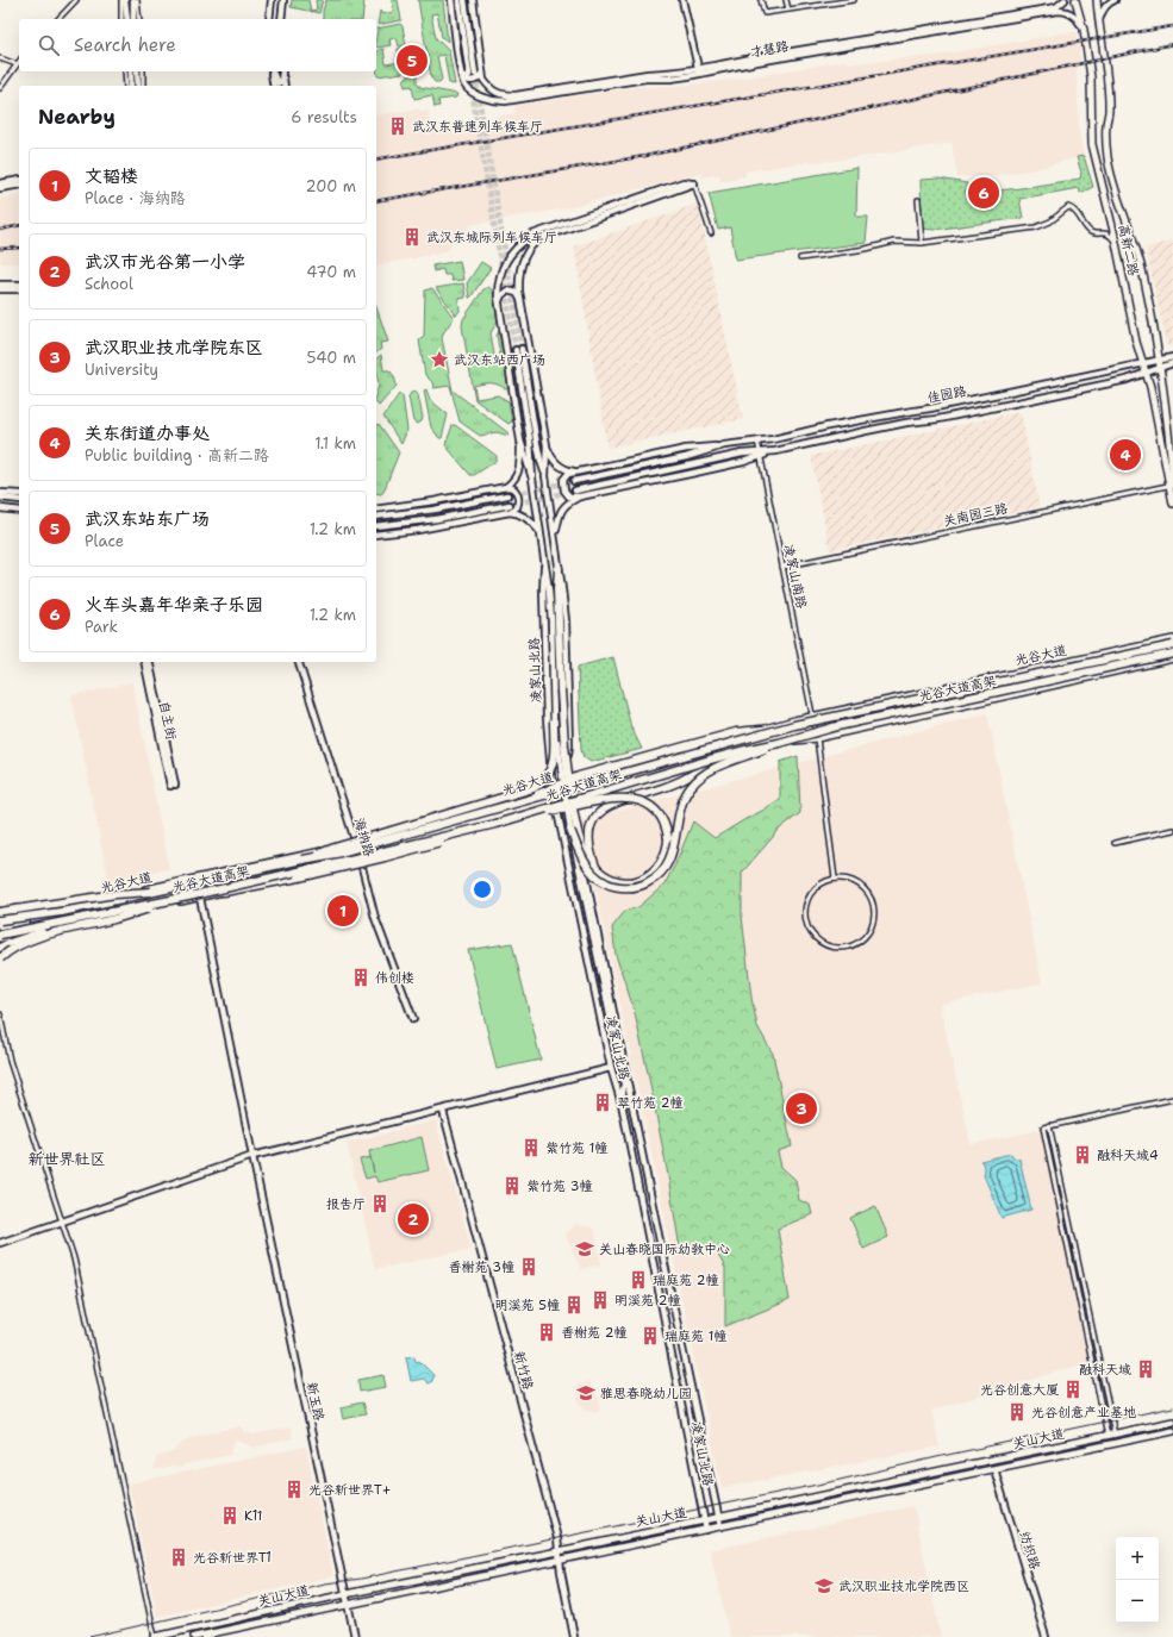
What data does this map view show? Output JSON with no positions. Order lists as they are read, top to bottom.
{
  "streets": {
    "highway": ["光谷大道高架"],
    "main road": [
      "才慧路",
      "高新二路",
      "佳园路",
      "光谷大道",
      "凌家山北路",
      "自主街",
      "海纳路",
      "新竹路",
      "新玉路",
      "关山大道",
      "纺织路"
    ],
    "street": ["关南园三路", "凌家山南路"]
  },
  "crossings": [
    ["才慧路", "高新二路"],
    ["高新二路", "佳园路"],
    ["高新二路", "关南园三路"],
    ["佳园路", "凌家山南路"],
    ["关南园三路", "凌家山南路"],
    ["凌家山南路", "光谷大道"],
    ["光谷大道", "凌家山北路"],
    ["光谷大道", "光谷大道高架"],
    ["光谷大道", "海纳路"],
    ["凌家山北路", "关山大道"],
    ["新竹路", "关山大道"],
    ["新玉路", "关山大道"],
    ["关山大道", "纺织路"]
  ],
  "districts": ["新世界社区"],
  "places": {
    "building": [
      "武汉东普速列车候车厅",
      "武汉东城际列车候车厅",
      "伟创楼",
      "翠竹苑 2幢",
      "紫竹苑 1幢",
      "融科天域4",
      "紫竹苑 3幢",
      "报告厅",
      "香榭苑 3幢",
      "瑞庭苑 2幢",
      "明溪苑 2幢",
      "明溪苑 5幢",
      "香榭苑 2幢",
      "瑞庭苑 1幢",
      "融科天域",
      "光谷创意大厦",
      "光谷创意产业基地",
      "光谷新世界T+",
      "K11",
      "光谷新世界T1"
    ],
    "place": ["武汉东站西广场"],
    "school or university": ["关山春晓国际幼教中心", "雅思春晓幼儿园", "武汉职业技术学院西区"]
  },
  "page": {
    "search": "Search here",
    "pins": [
      "5",
      "6",
      "4",
      "1",
      "3",
      "2"
    ],
    "heading": ["Nearby", "6 results"],
    "list": [
      {
        "mark": "1",
        "name": "文韬楼",
        "note": "Place · 海纳路",
        "value": "200 m"
      },
      {
        "mark": "2",
        "name": "武汉市光谷第一小学",
        "note": "School",
        "value": "470 m"
      },
      {
        "mark": "3",
        "name": "武汉职业技术学院东区",
        "note": "University",
        "value": "540 m"
      },
      {
        "mark": "4",
        "name": "关东街道办事处",
        "note": "Public building · 高新二路",
        "value": "1.1 km"
      },
      {
        "mark": "5",
        "name": "武汉东站东广场",
        "note": "Place",
        "value": "1.2 km"
      },
      {
        "mark": "6",
        "name": "火车头嘉年华亲子乐园",
        "note": "Park",
        "value": "1.2 km"
      }
    ],
    "map_buttons": ["+", "−"]
  }
}
